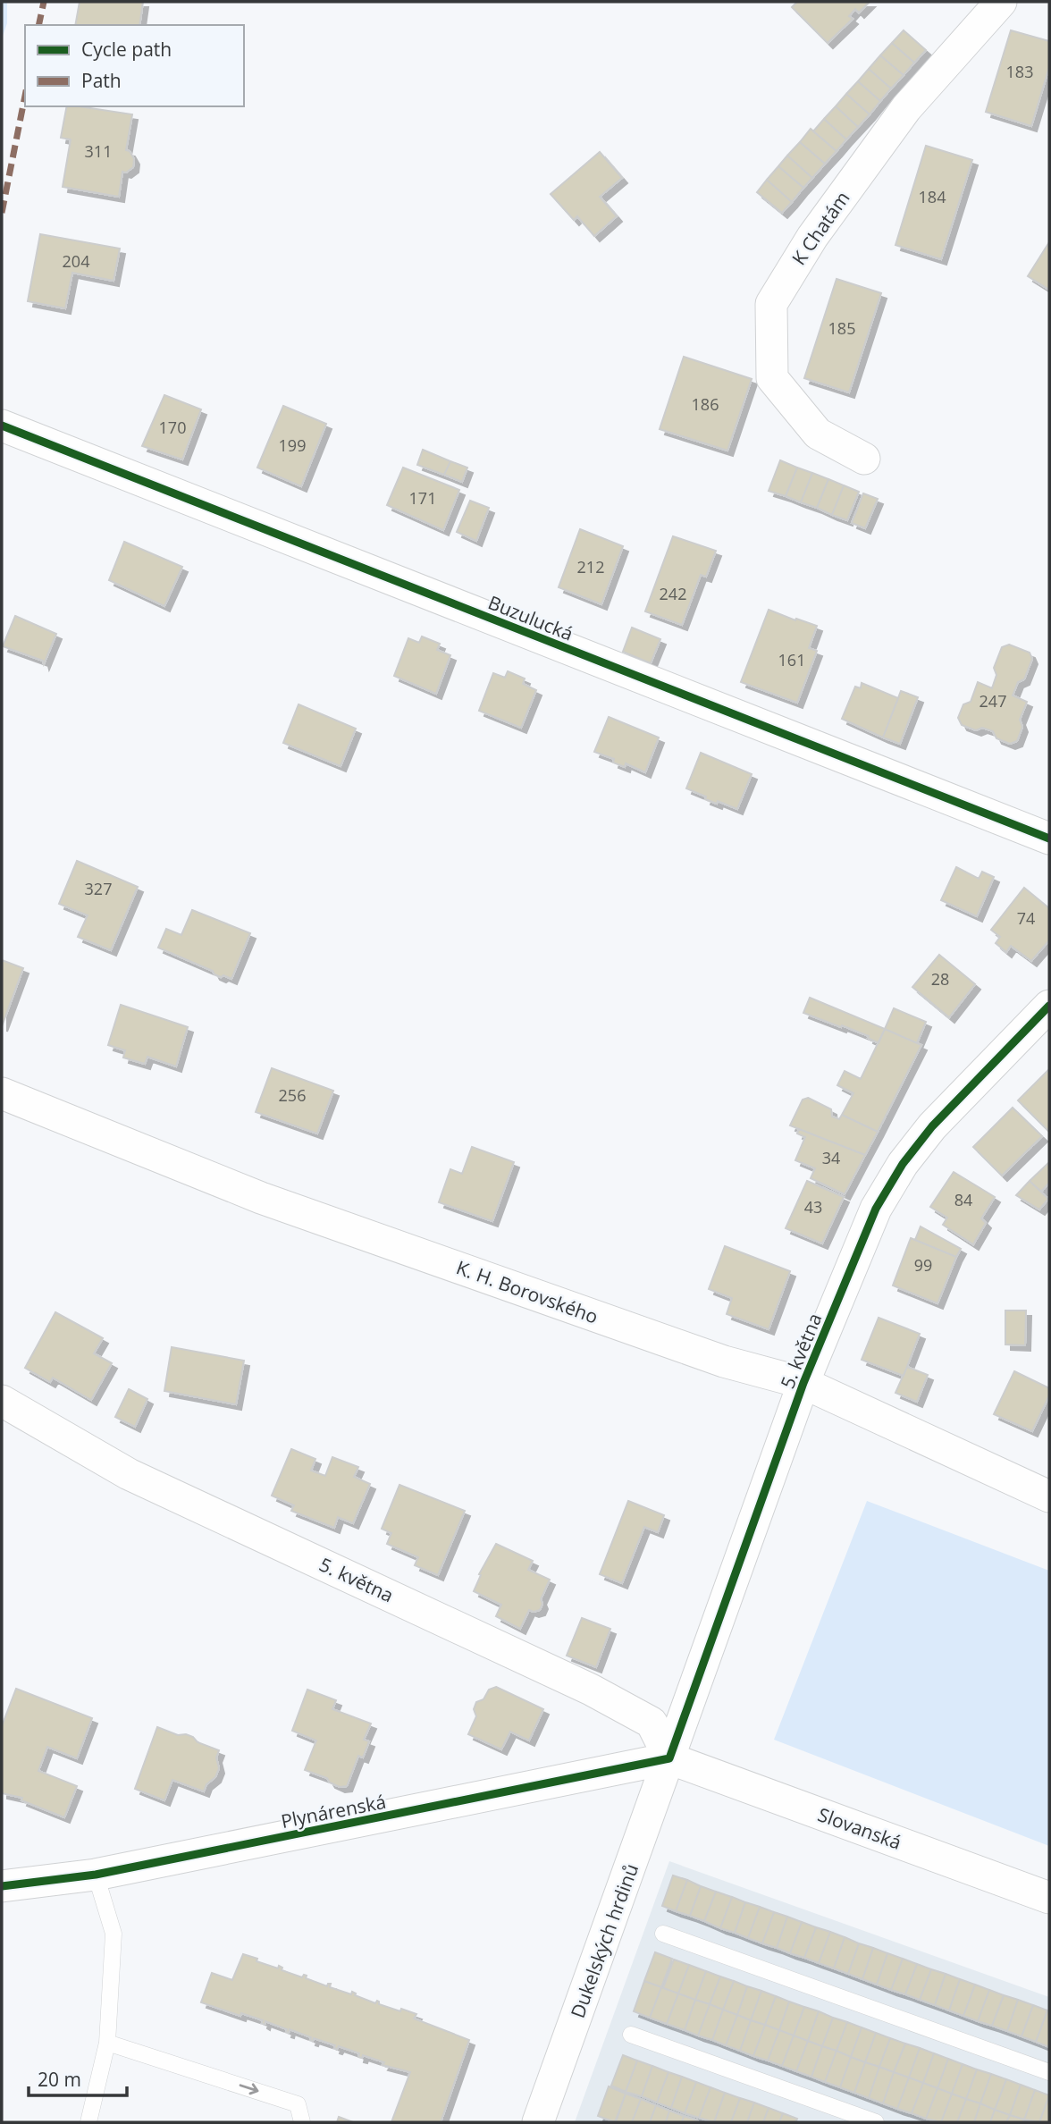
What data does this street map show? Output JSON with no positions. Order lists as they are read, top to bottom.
{
  "streets": {
    "street": [
      "K Chatám",
      "Buzulucká",
      "K. H. Borovského",
      "5. května",
      "Plynárenská",
      "Slovanská",
      "Dukelských hrdinů"
    ]
  },
  "crossings": [
    ["K. H. Borovského", "5. května"],
    ["5. května", "Plynárenská"],
    ["5. května", "Slovanská"],
    ["5. května", "Dukelských hrdinů"],
    ["Plynárenská", "Slovanská"],
    ["Plynárenská", "Dukelských hrdinů"],
    ["Slovanská", "Dukelských hrdinů"]
  ],
  "house_numbers": [
    "183",
    "311",
    "184",
    "204",
    "185",
    "186",
    "170",
    "199",
    "171",
    "212",
    "242",
    "161",
    "247",
    "327",
    "74",
    "28",
    "256",
    "34",
    "84",
    "43",
    "99"
  ],
  "legend": ["Cycle path", "Path"],
  "scale_bar": "20 m"
}
